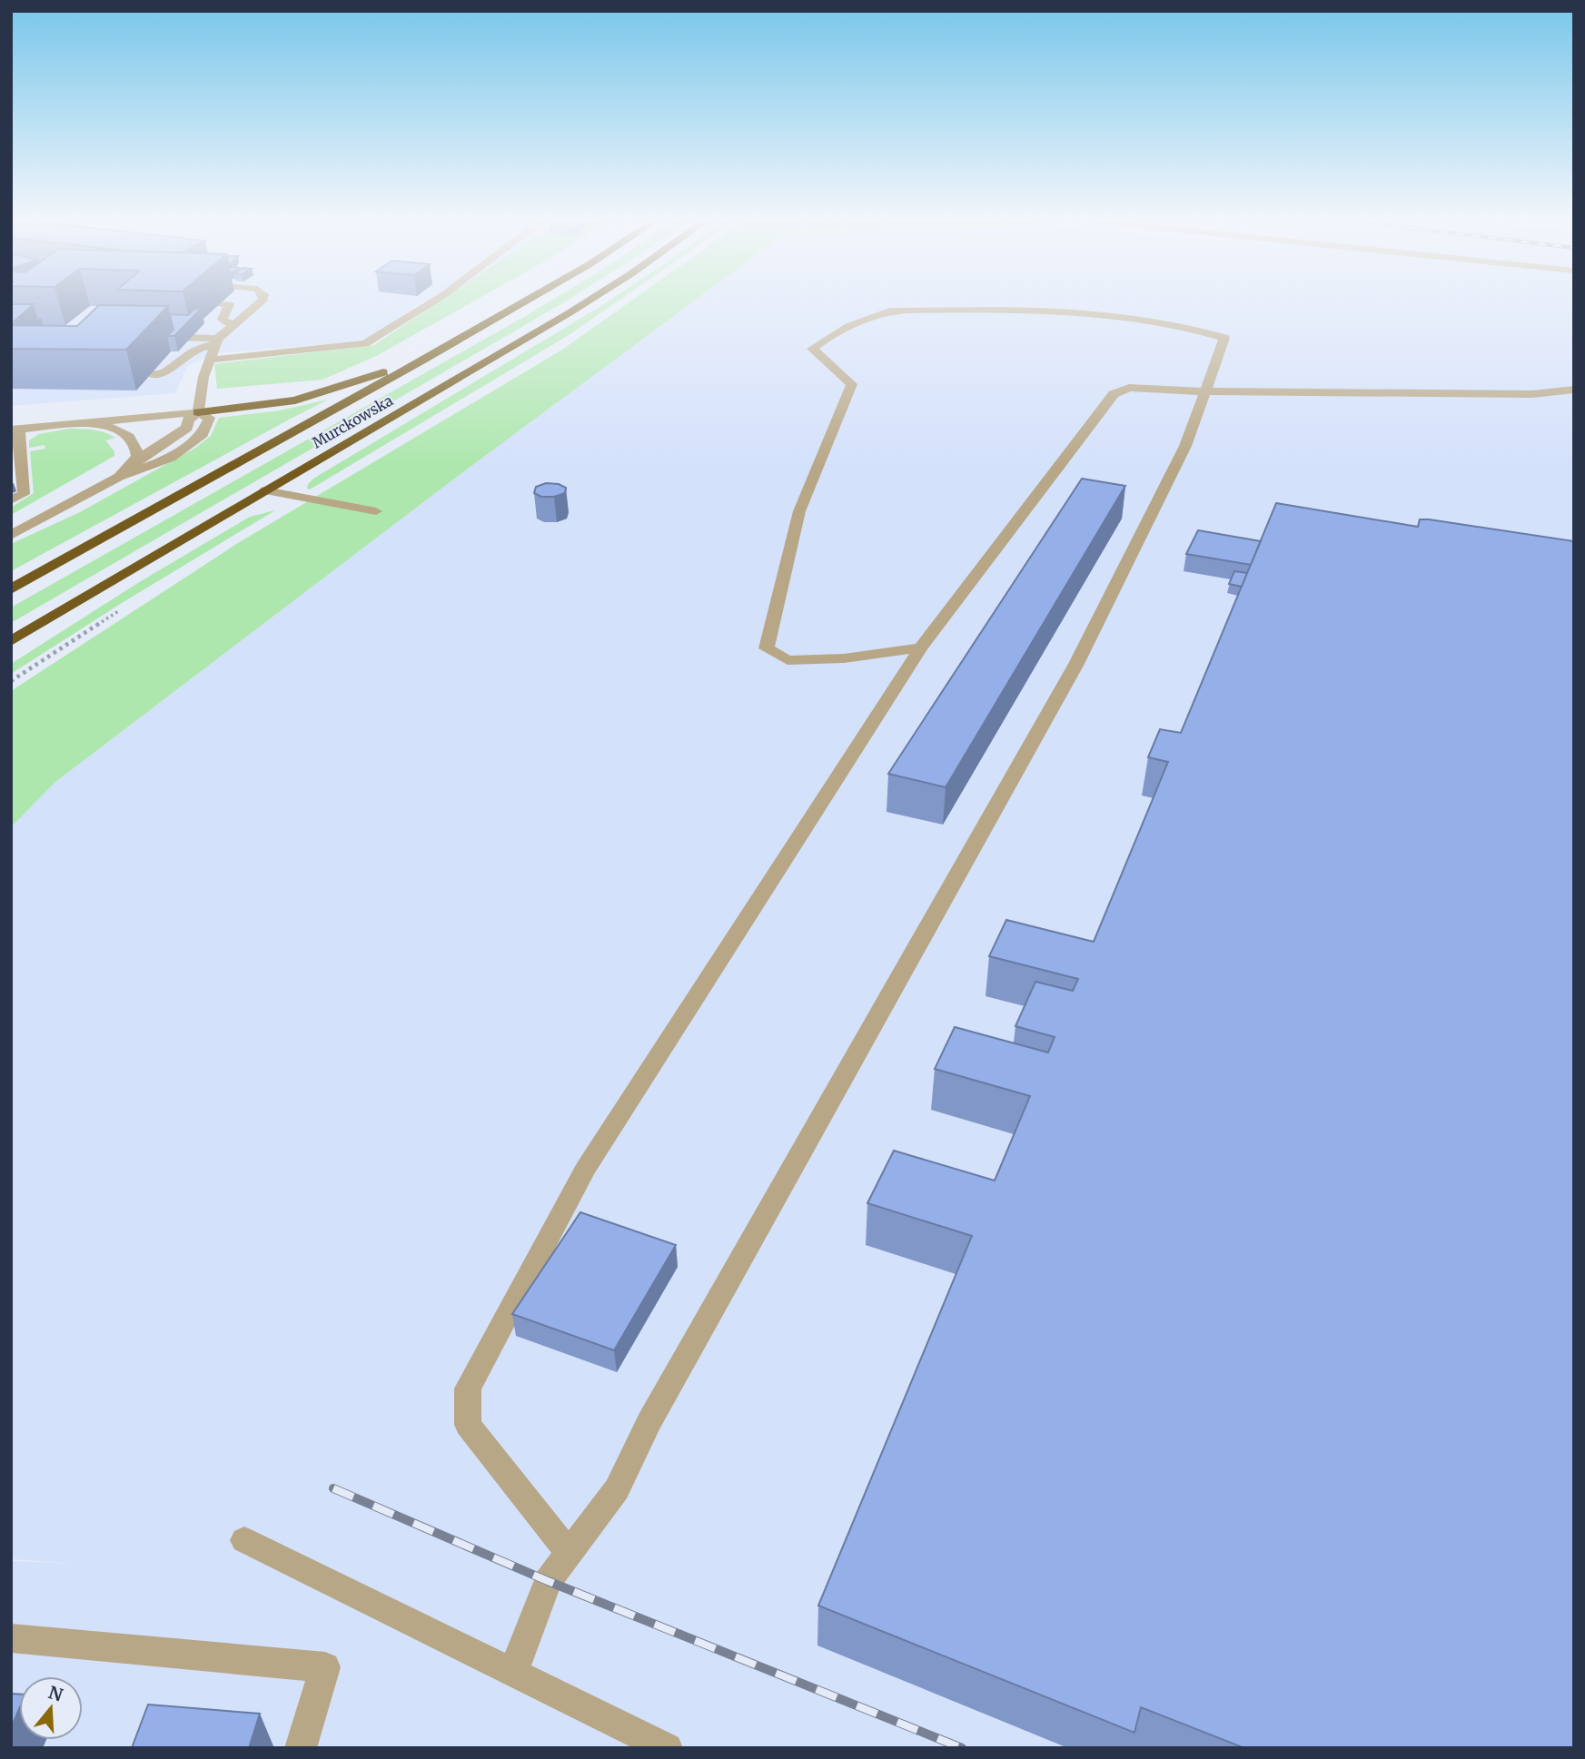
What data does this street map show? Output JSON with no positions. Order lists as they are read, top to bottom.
{
  "streets": {
    "highway": ["Murckowska"]
  },
  "north": "top"
}
